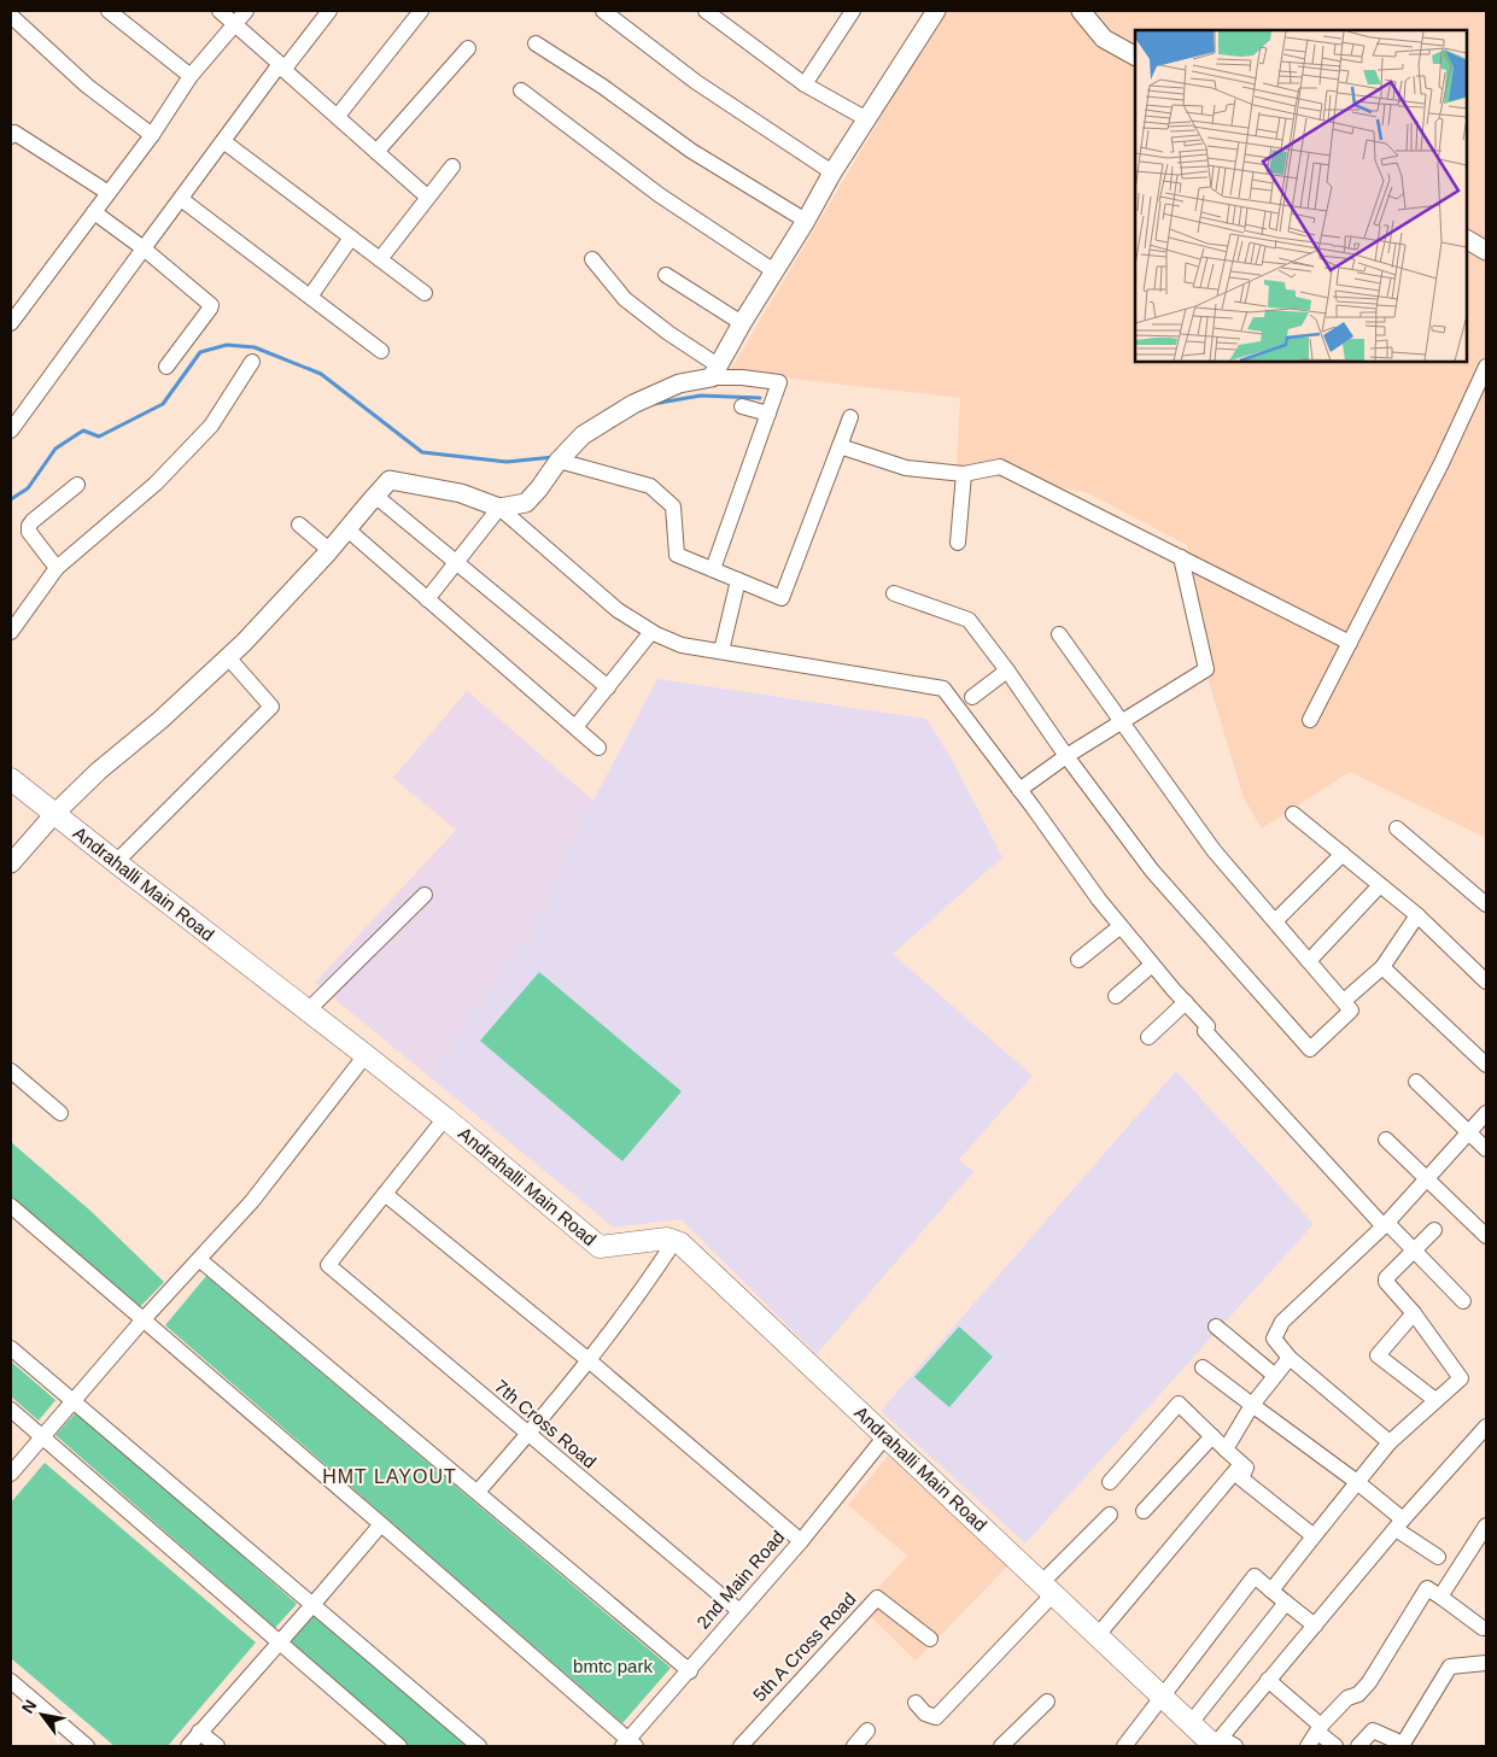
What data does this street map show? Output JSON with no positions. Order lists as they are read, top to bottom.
{
  "streets": {
    "main road": ["Andrahalli Main Road"],
    "street": ["7th Cross Road", "2nd Main Road", "5th A Cross Road"]
  },
  "crossings": [
    ["Andrahalli Main Road", "2nd Main Road"],
    ["7th Cross Road", "2nd Main Road"]
  ],
  "districts": ["HMT LAYOUT"],
  "parks": ["bmtc park"],
  "north": "top left"
}
